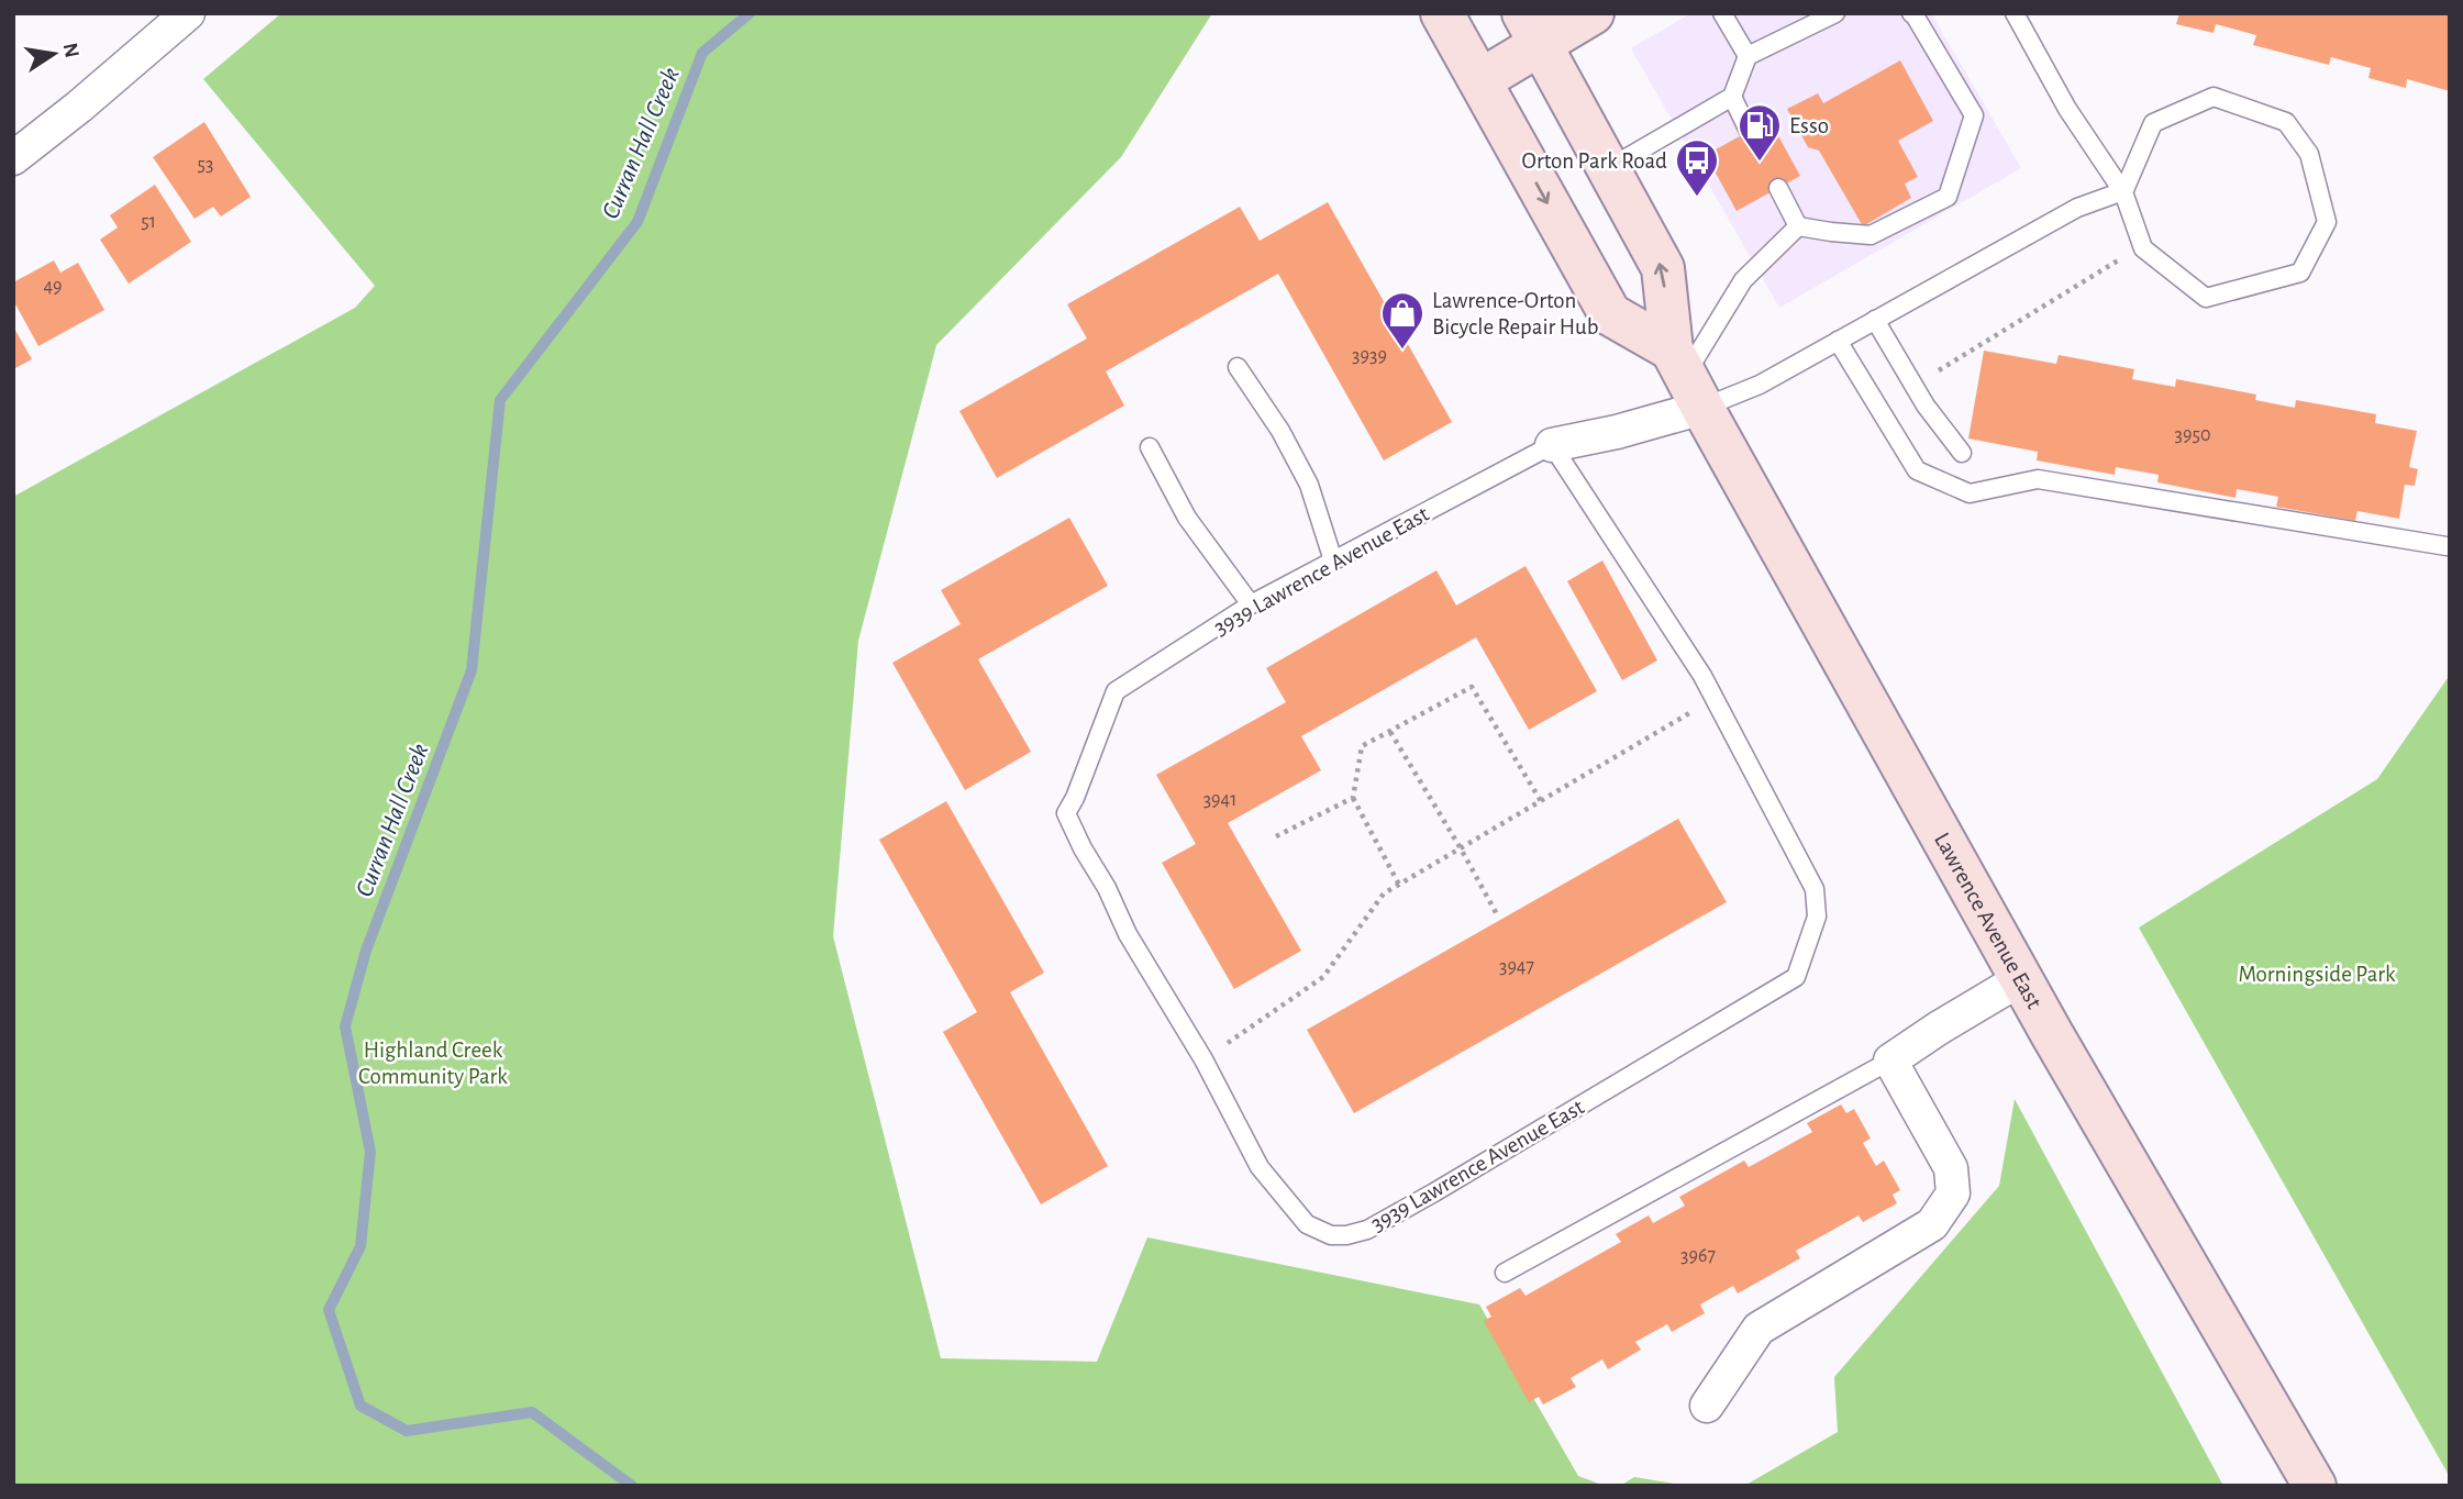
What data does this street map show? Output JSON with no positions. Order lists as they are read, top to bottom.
{
  "streets": {
    "main road": ["Lawrence Avenue East"],
    "street": ["3939 Lawrence Avenue East"]
  },
  "crossings": [
    ["3939 Lawrence Avenue East", "Lawrence Avenue East"]
  ],
  "water": ["Curran Hall Creek"],
  "parks": ["Morningside Park", "Highland Creek Community Park"],
  "places": {
    "fuel station": ["Esso"],
    "bus stop": ["Orton Park Road"],
    "shop": ["Lawrence-Orton Bicycle Repair Hub"]
  },
  "house_numbers": [
    "53",
    "51",
    "49",
    "3939",
    "3950",
    "3941",
    "3947",
    "3967"
  ],
  "north": "right"
}
